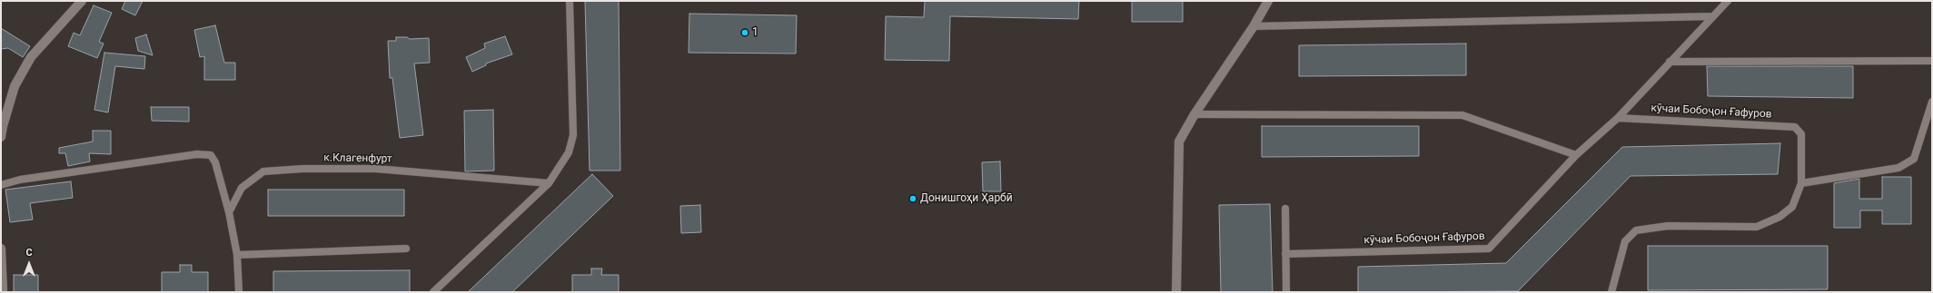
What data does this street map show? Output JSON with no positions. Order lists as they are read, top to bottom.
{
  "streets": {
    "lane": ["кӯчаи Бобоҷон Ғафуров", "к.Клагенфурт"]
  },
  "places": ["1", "Донишгоҳи Ҳарбӣ"],
  "north": "top"
}
